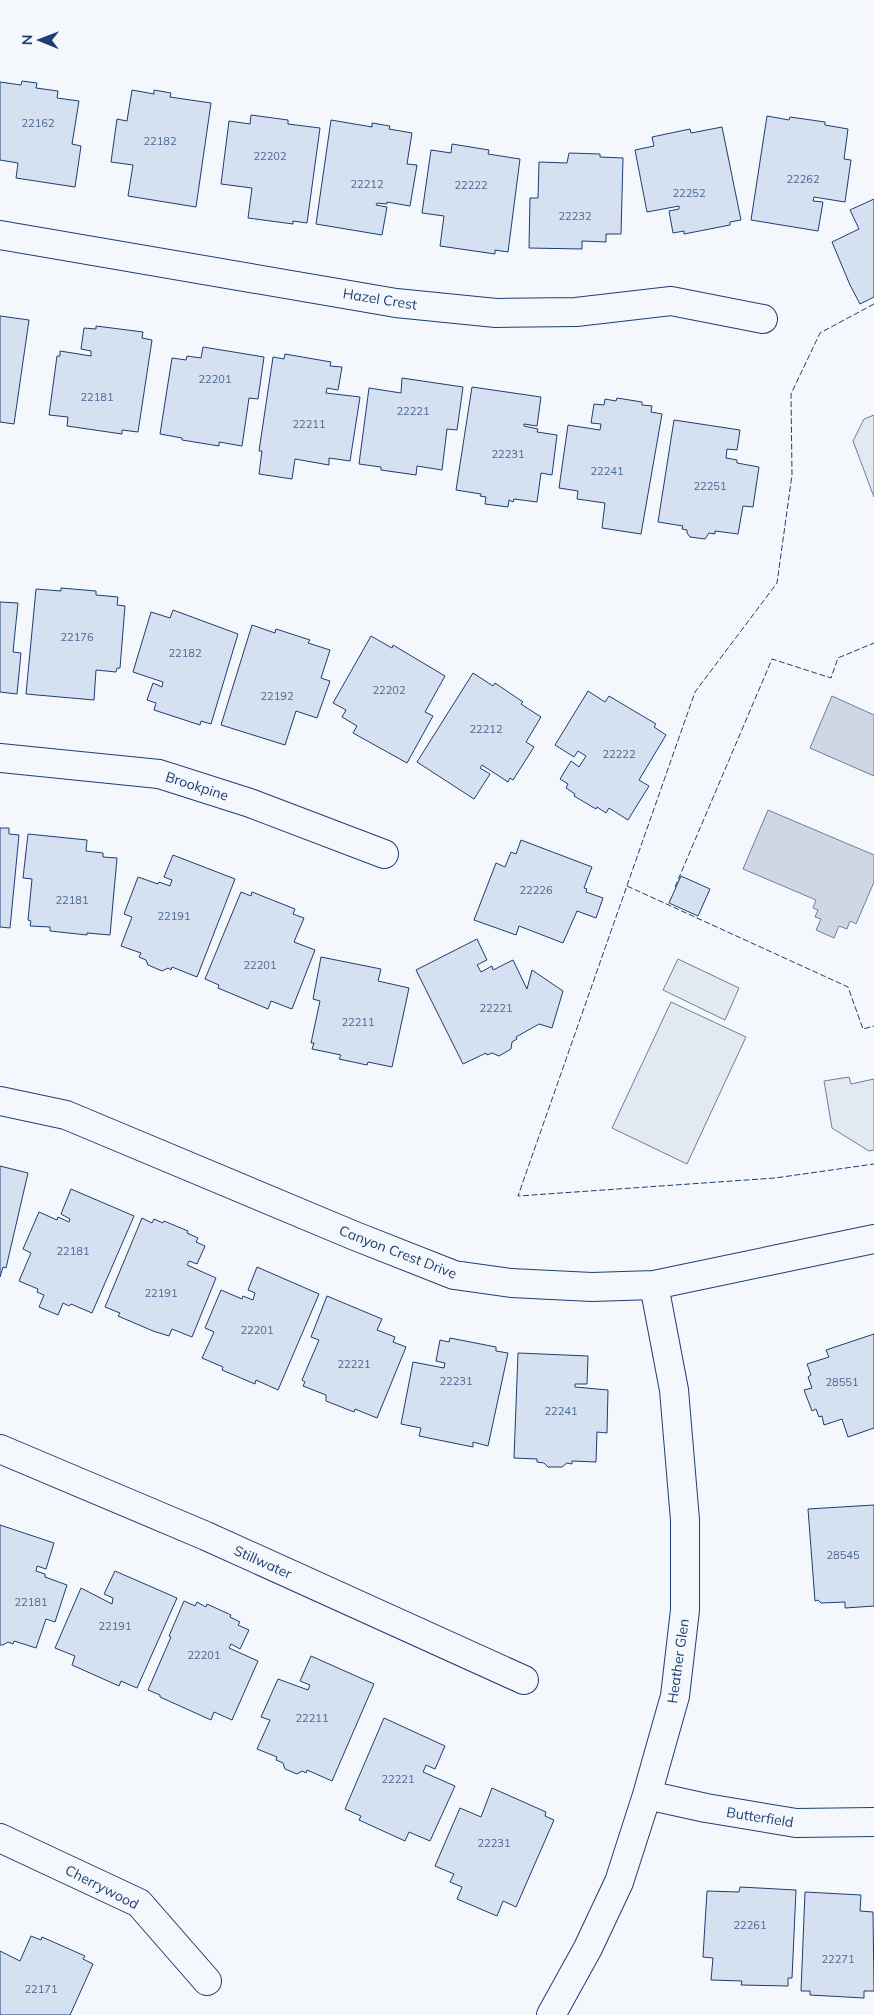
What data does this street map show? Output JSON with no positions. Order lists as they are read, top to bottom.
{
  "streets": {
    "street": [
      "Hazel Crest",
      "Brookpine",
      "Canyon Crest Drive",
      "Stillwater",
      "Heather Glen",
      "Butterfield",
      "Cherrywood"
    ]
  },
  "crossings": [
    ["Canyon Crest Drive", "Heather Glen"],
    ["Heather Glen", "Butterfield"]
  ],
  "house_numbers": [
    "22162",
    "22182",
    "22202",
    "22262",
    "22212",
    "22222",
    "22252",
    "22232",
    "22201",
    "22181",
    "22221",
    "22211",
    "22231",
    "22241",
    "22251",
    "22176",
    "22182",
    "22202",
    "22192",
    "22212",
    "22222",
    "22226",
    "22181",
    "22191",
    "22201",
    "22221",
    "22211",
    "22181",
    "22191",
    "22201",
    "22221",
    "22231",
    "28551",
    "22241",
    "28545",
    "22181",
    "22191",
    "22201",
    "22211",
    "22221",
    "22231",
    "22261",
    "22271",
    "22171"
  ],
  "north": "left"
}
